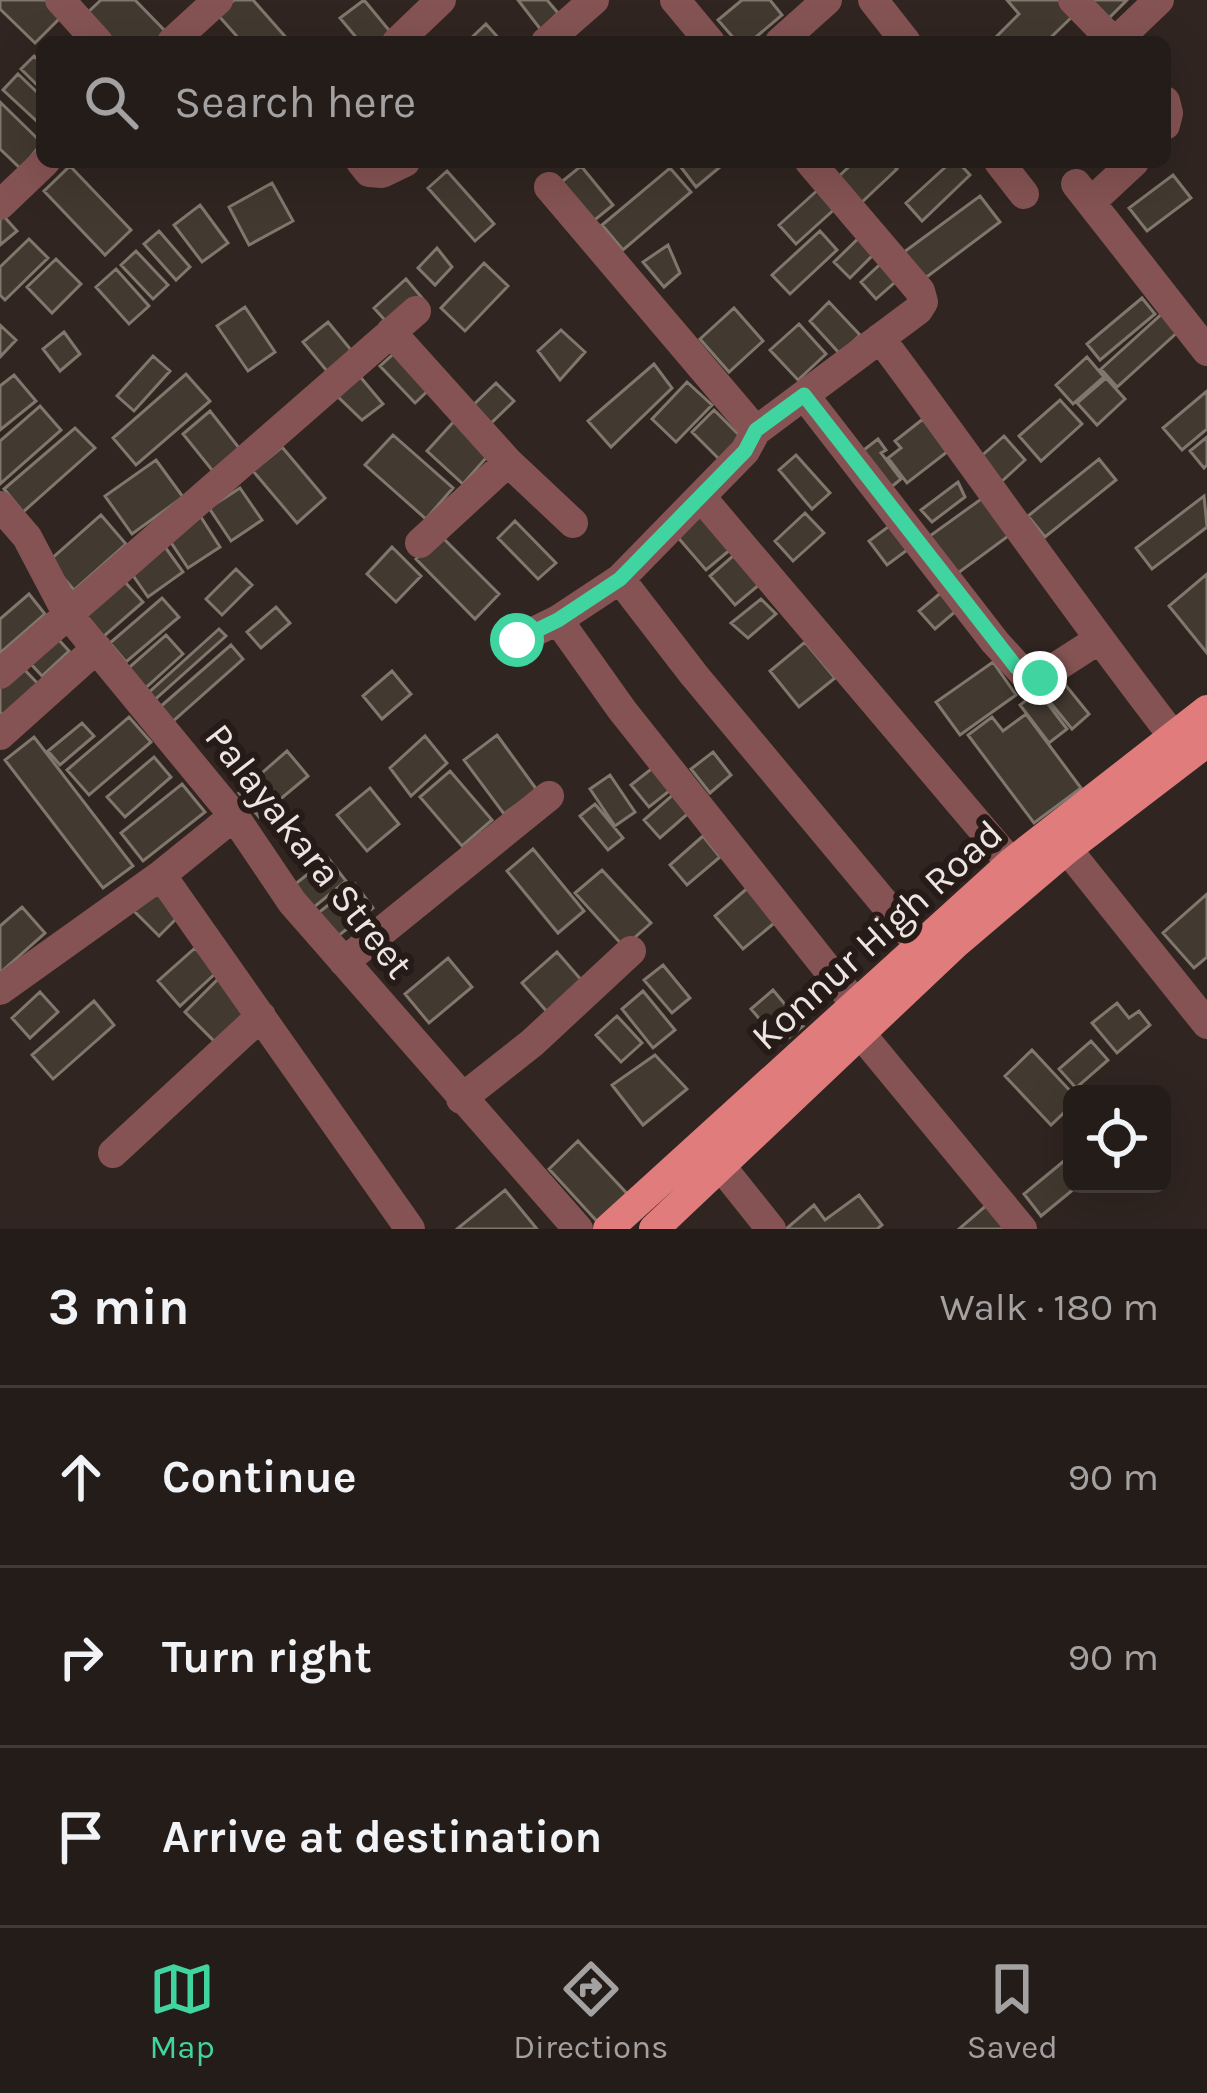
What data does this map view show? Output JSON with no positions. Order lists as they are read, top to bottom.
{
  "streets": {
    "main road": ["Konnur High Road"],
    "street": ["Palayakara Street"]
  },
  "page": {
    "search": "Search here",
    "heading": ["3 min", "Walk · 180 m"],
    "list": [
      ["Continue", "90 m"],
      ["Turn right", "90 m"],
      "Arrive at destination"
    ],
    "nav": ["Map", "Directions", "Saved"]
  }
}
